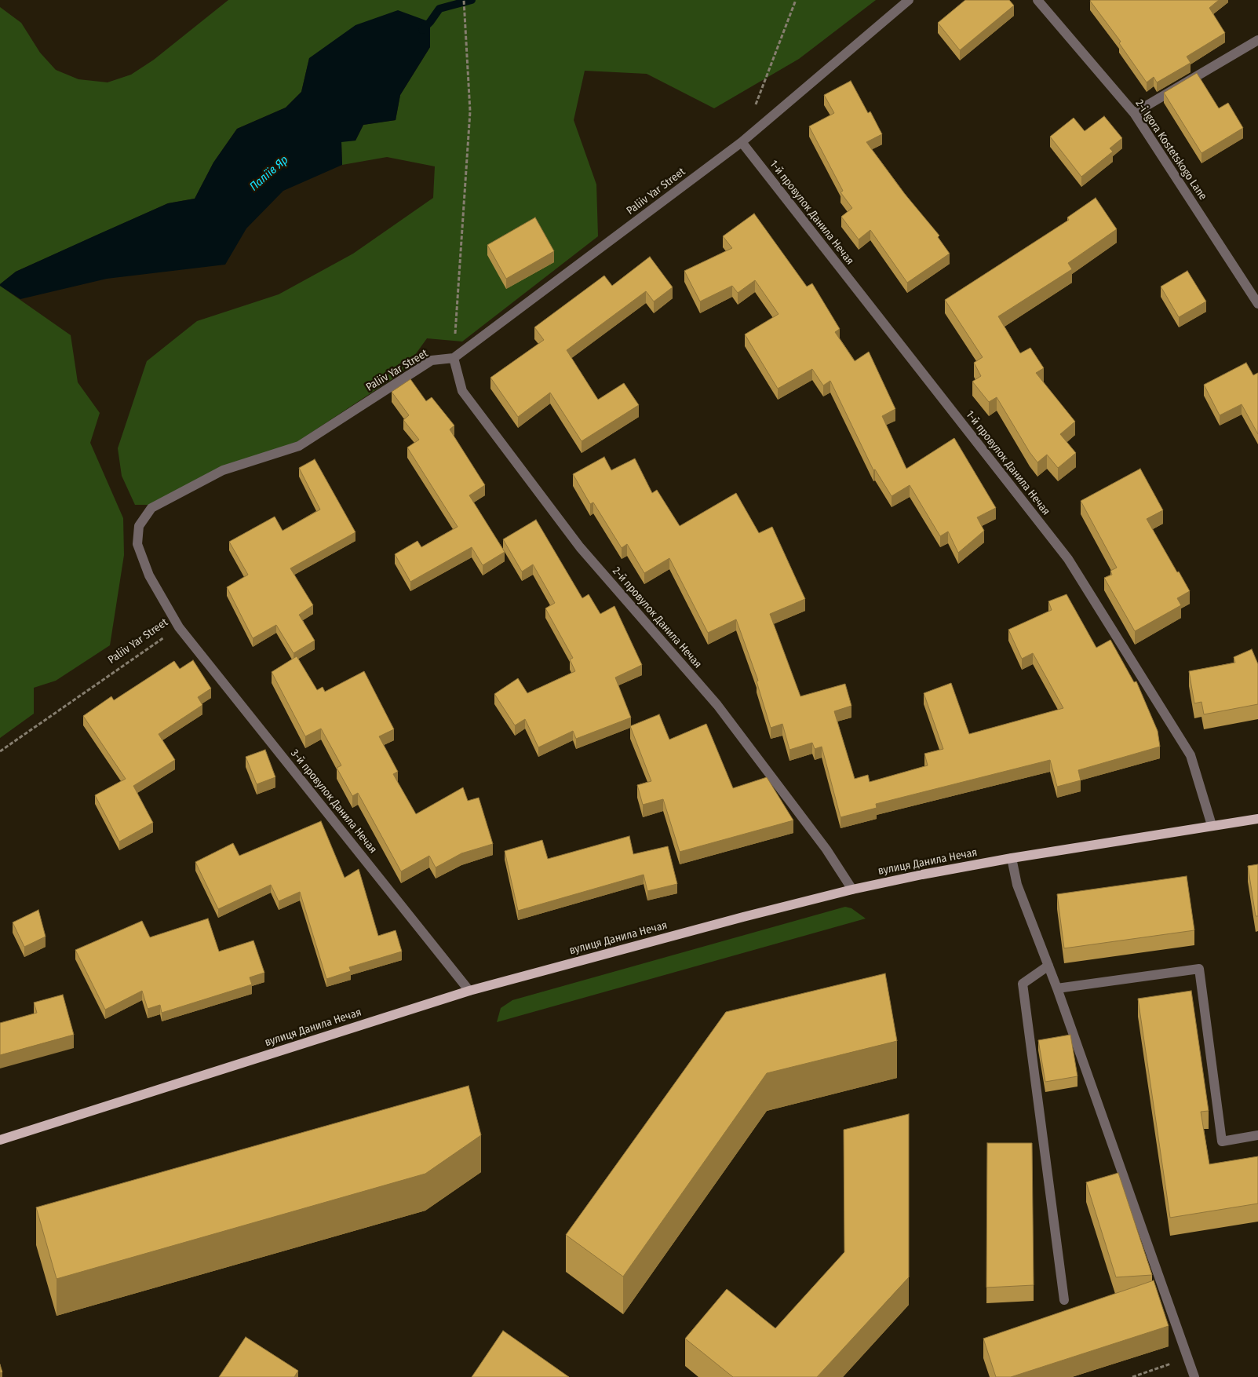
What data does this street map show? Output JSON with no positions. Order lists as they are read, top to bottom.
{
  "streets": {
    "main road": ["вулиця Данила Нечая"],
    "street": [
      "2-i Igora Kostetskogo Lane",
      "Paliiv Yar Street",
      "1-й провулок Данила Нечая",
      "2-й провулок Данила Нечая",
      "3-й провулок Данила Нечая"
    ]
  },
  "crossings": [
    ["Paliiv Yar Street", "1-й провулок Данила Нечая"],
    ["Paliiv Yar Street", "2-й провулок Данила Нечая"],
    ["Paliiv Yar Street", "3-й провулок Данила Нечая"],
    ["1-й провулок Данила Нечая", "вулиця Данила Нечая"],
    ["2-й провулок Данила Нечая", "вулиця Данила Нечая"],
    ["3-й провулок Данила Нечая", "вулиця Данила Нечая"]
  ],
  "water": ["Паліїв Яр"]
}
